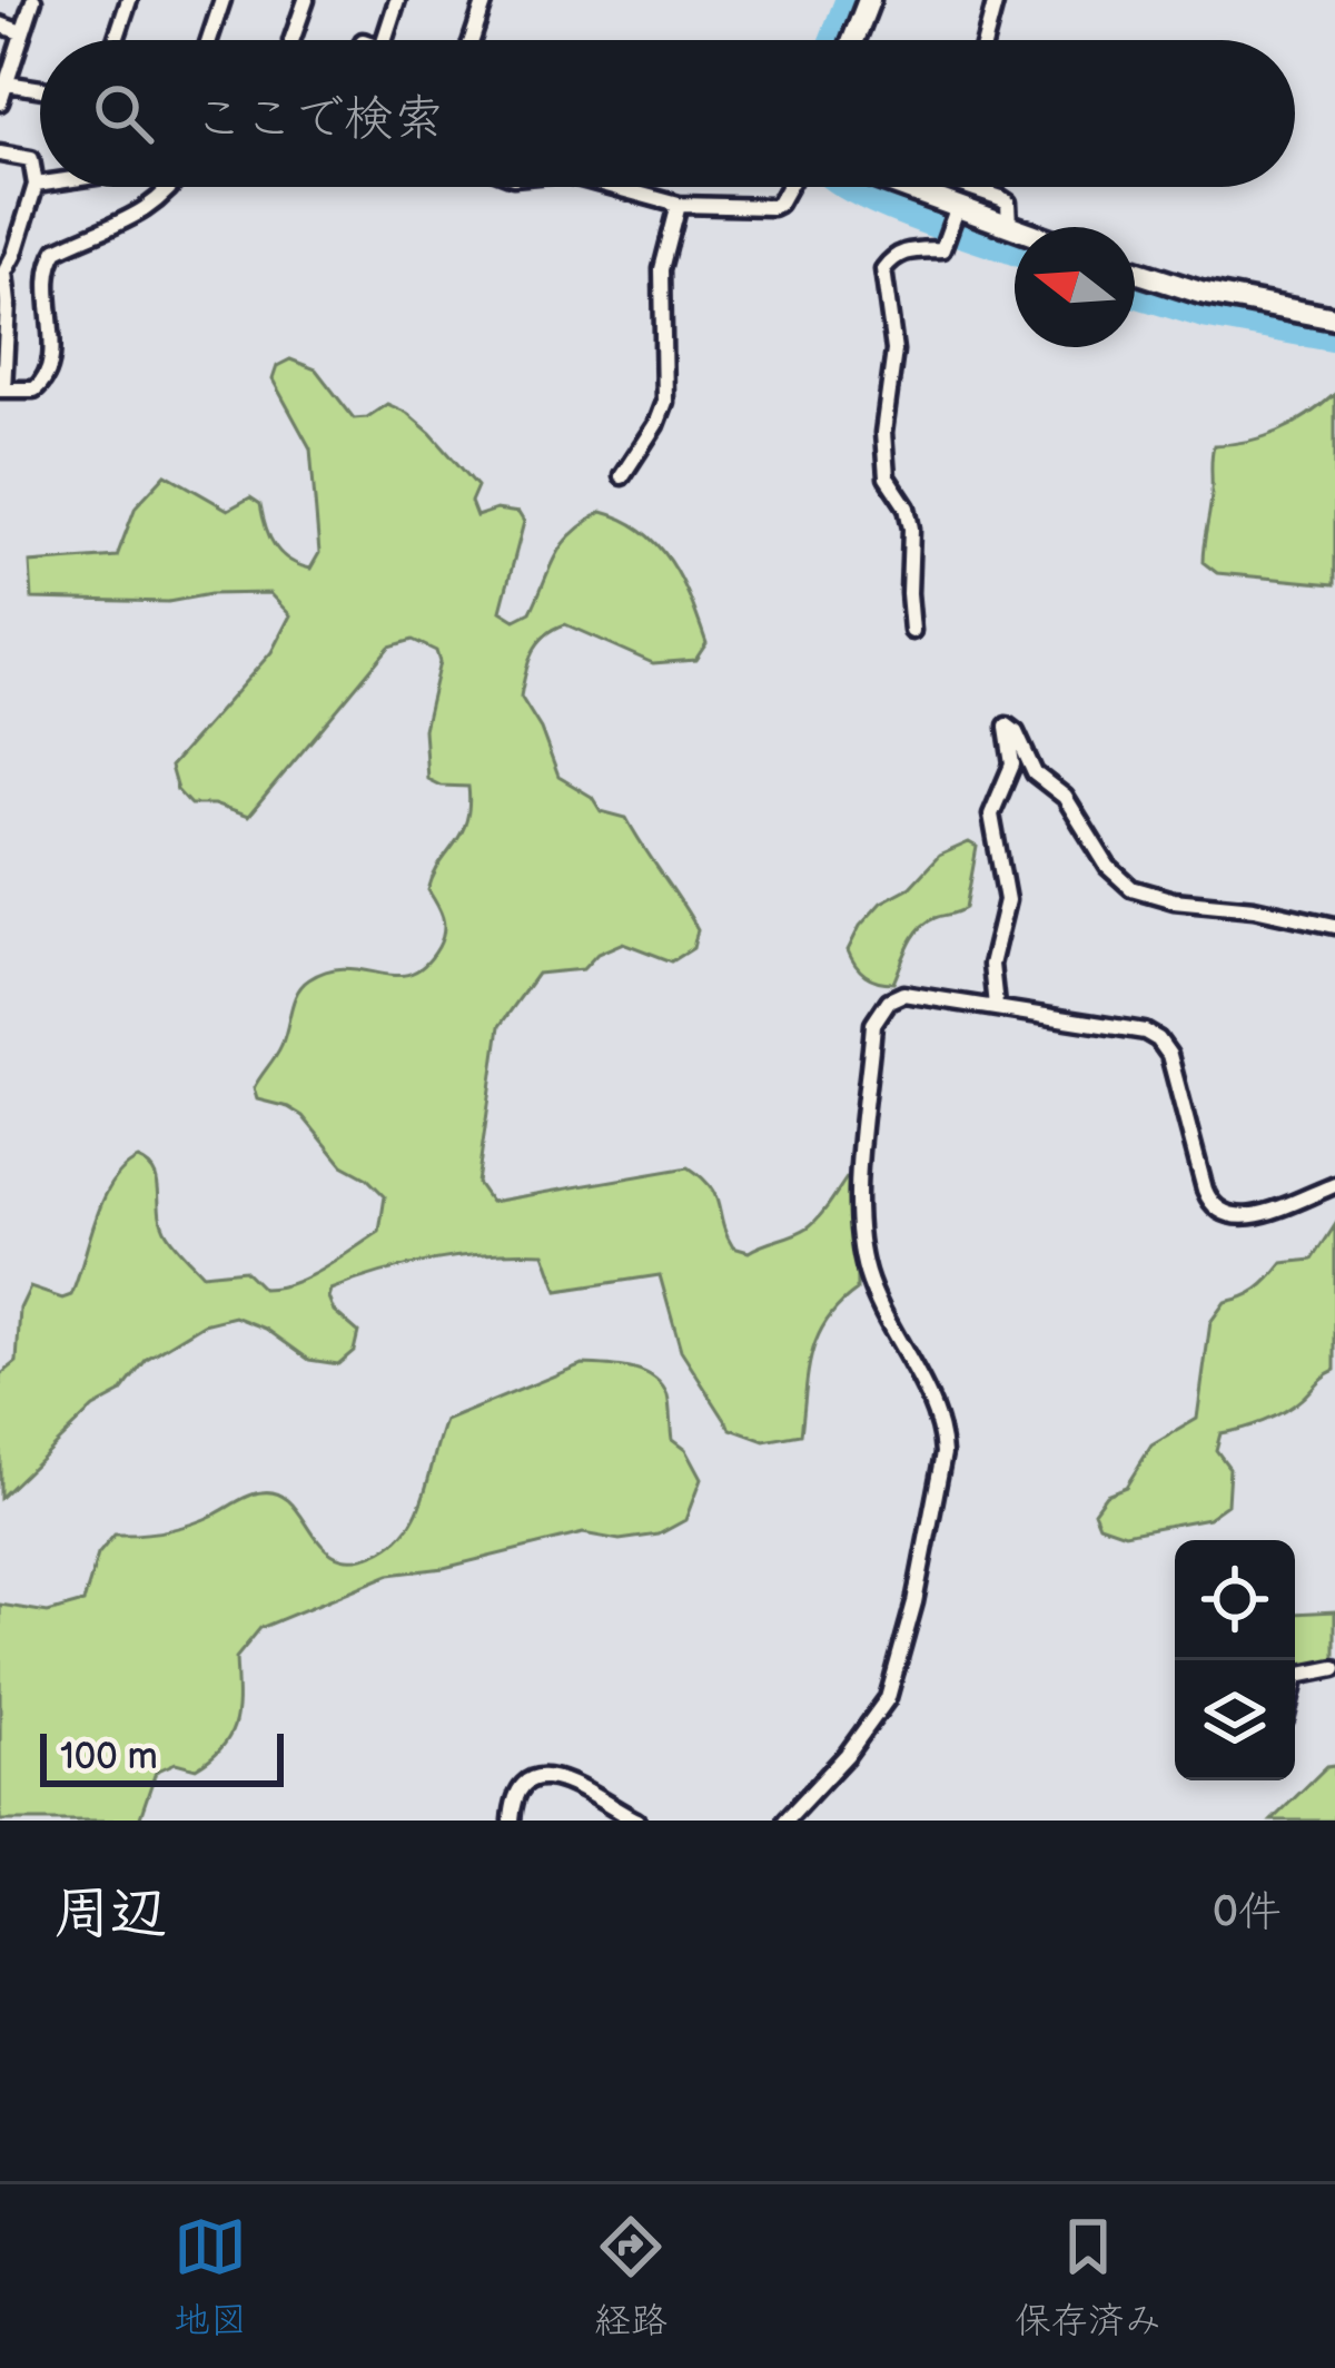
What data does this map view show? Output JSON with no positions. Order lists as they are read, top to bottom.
{
  "scale_bar": "100 m",
  "north": "left",
  "page": {
    "search": "ここで検索",
    "scale": "100 m",
    "heading": ["周辺", "0件"],
    "nav": ["地図", "経路", "保存済み"]
  }
}
